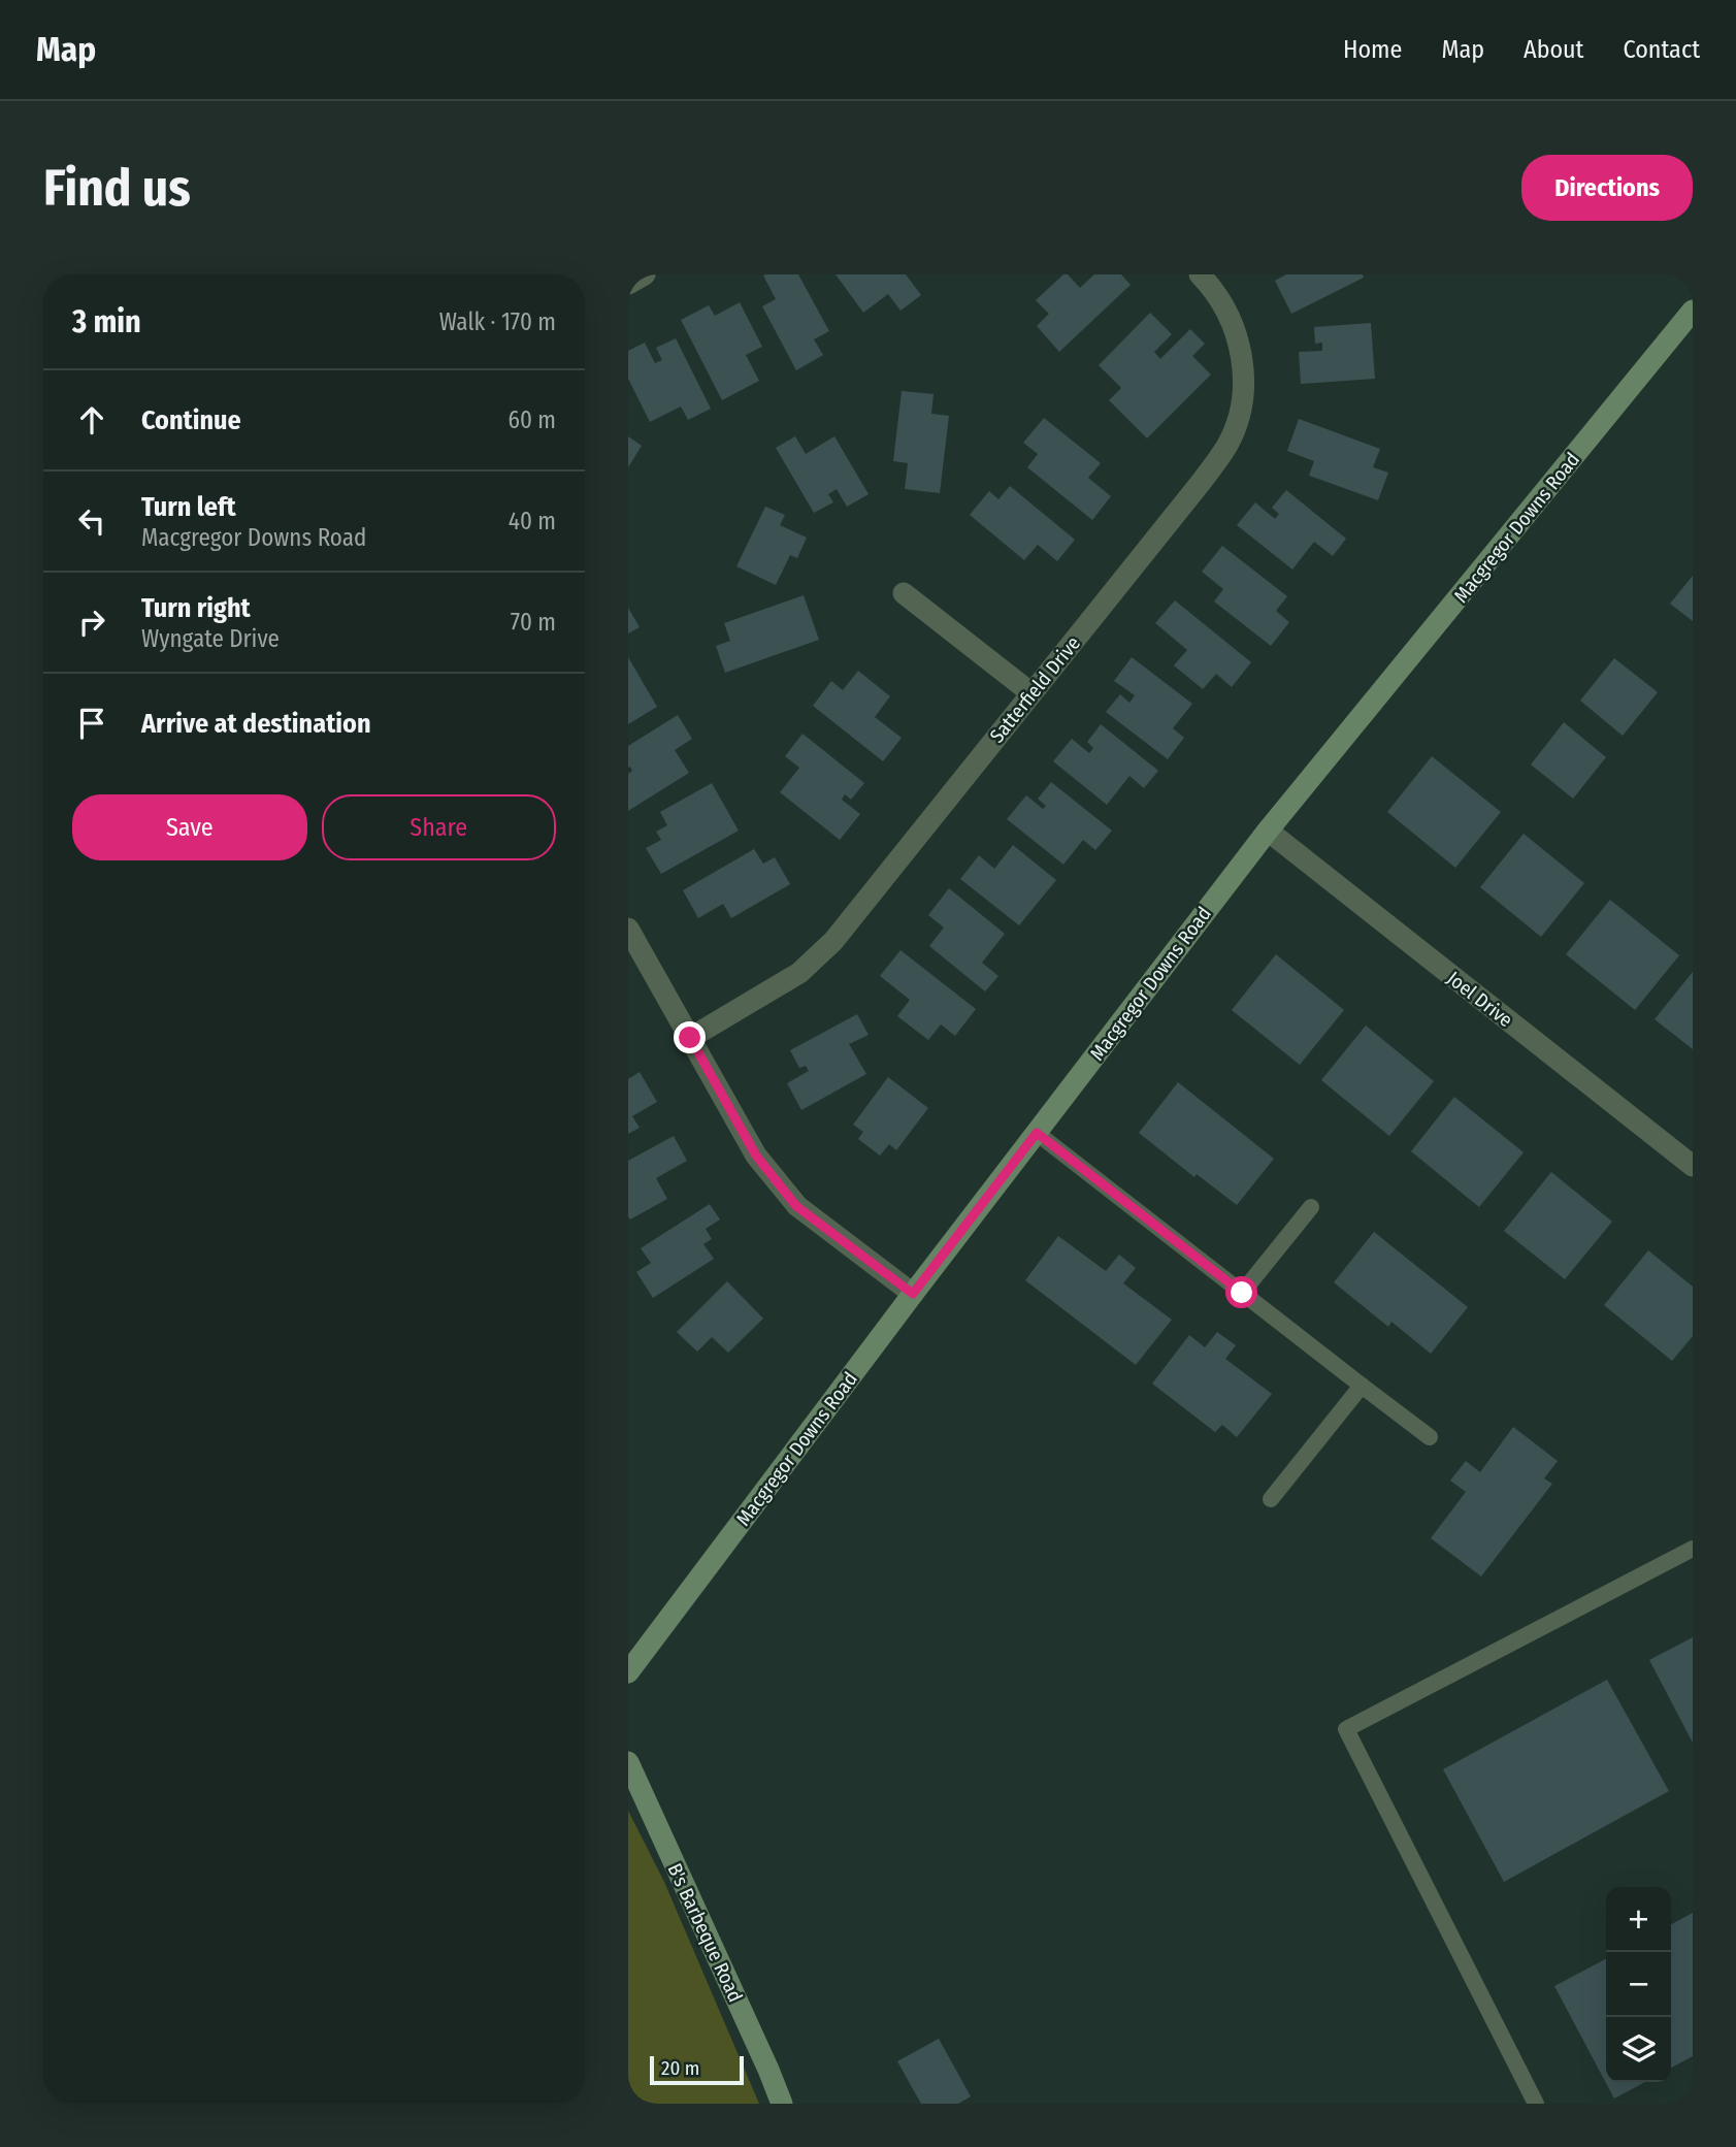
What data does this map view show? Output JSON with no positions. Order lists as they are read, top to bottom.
{
  "streets": {
    "street": [
      "Macgregor Downs Road",
      "Satterfield Drive",
      "Joel Drive",
      "B's Barbeque Road"
    ]
  },
  "crossings": [
    ["Macgregor Downs Road", "Joel Drive"]
  ],
  "scale_bar": "20 m",
  "page": {
    "header": "Map",
    "nav": [
      "Home",
      "Map",
      "About",
      "Contact"
    ],
    "buttons": [
      "Directions",
      ["Save", "Share"]
    ],
    "title": "Find us",
    "heading": ["3 min", "Walk · 170 m"],
    "list": [
      ["Continue", "60 m"],
      ["Turn left", "Macgregor Downs Road", "40 m"],
      ["Turn right", "Wyngate Drive", "70 m"],
      "Arrive at destination"
    ],
    "map_buttons": ["+", "−"],
    "scale": "20 m"
  }
}
